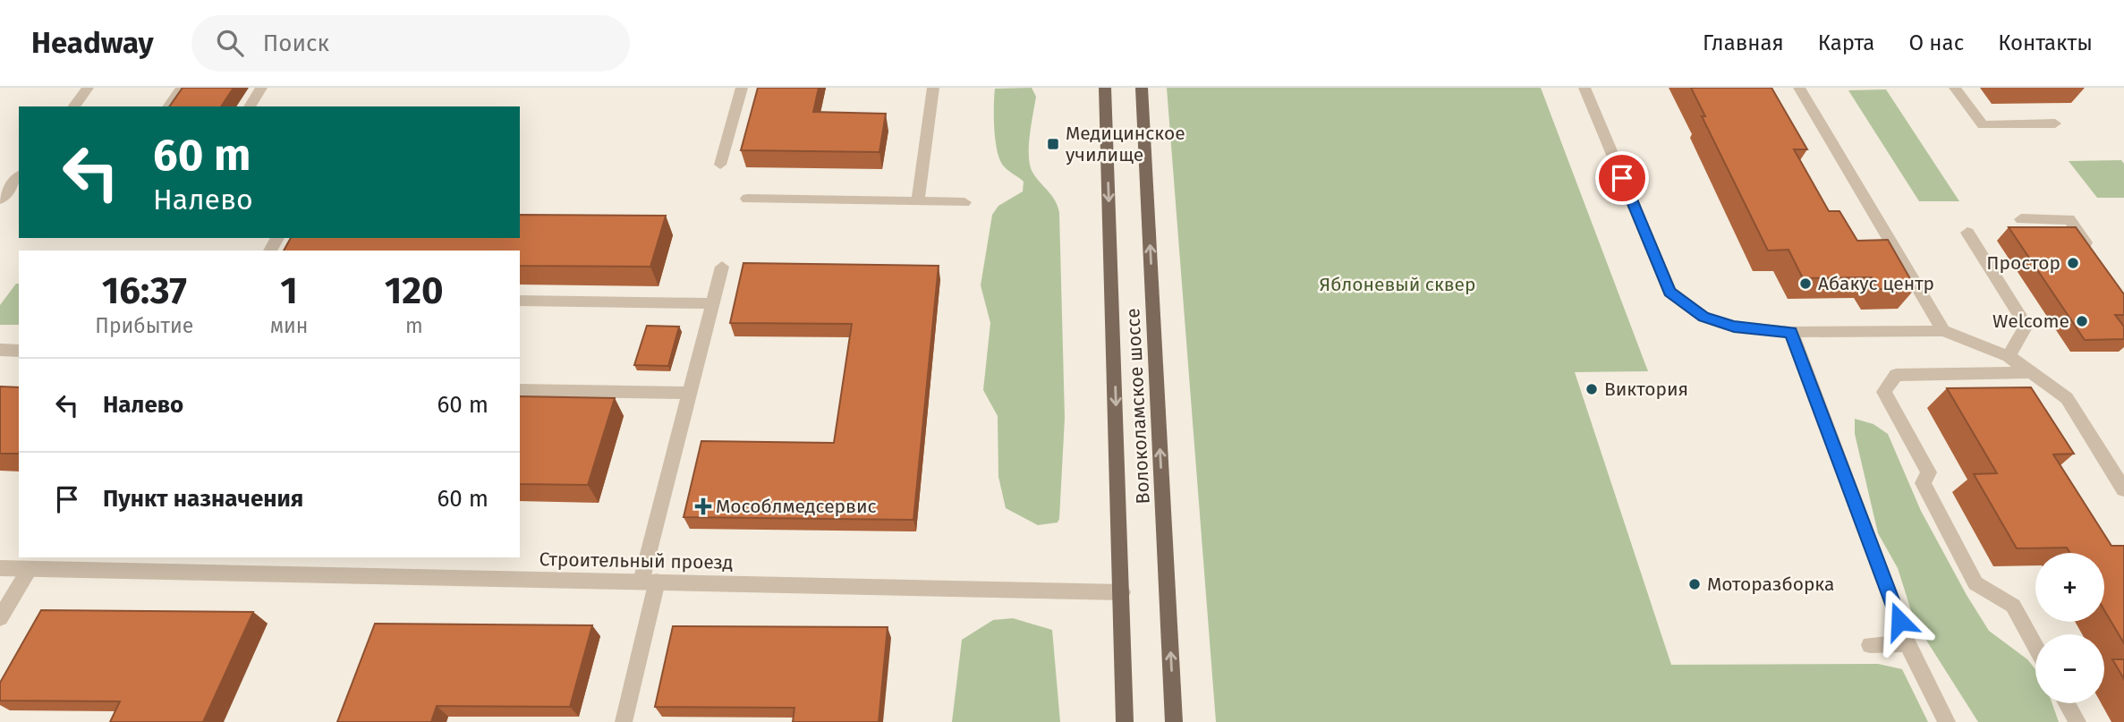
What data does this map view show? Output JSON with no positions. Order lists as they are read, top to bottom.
{
  "streets": {
    "main road": ["Волоколамское шоссе"],
    "street": ["Строительный проезд"]
  },
  "crossings": [
    ["Волоколамское шоссе", "Строительный проезд"]
  ],
  "parks": ["Яблоневый сквер"],
  "places": {
    "transit": ["Медицинское училище"],
    "other": [
      "Простор",
      "Абакус центр",
      "Welcome",
      "Виктория",
      "Моторазборка"
    ],
    "health": ["Мособлмедсервис"]
  },
  "page": {
    "header": "Headway",
    "search": "Поиск",
    "nav": [
      "Главная",
      "Карта",
      "О нас",
      "Контакты"
    ],
    "turn": ["60 m", "Налево"],
    "eta": [
      "16:37",
      "Прибытие",
      "1",
      "мин",
      "120",
      "m"
    ],
    "list": [
      {
        "name": "Налево",
        "value": "60 m"
      },
      {
        "name": "Пункт назначения",
        "value": "60 m"
      }
    ],
    "map_buttons": ["+", "−"]
  }
}
